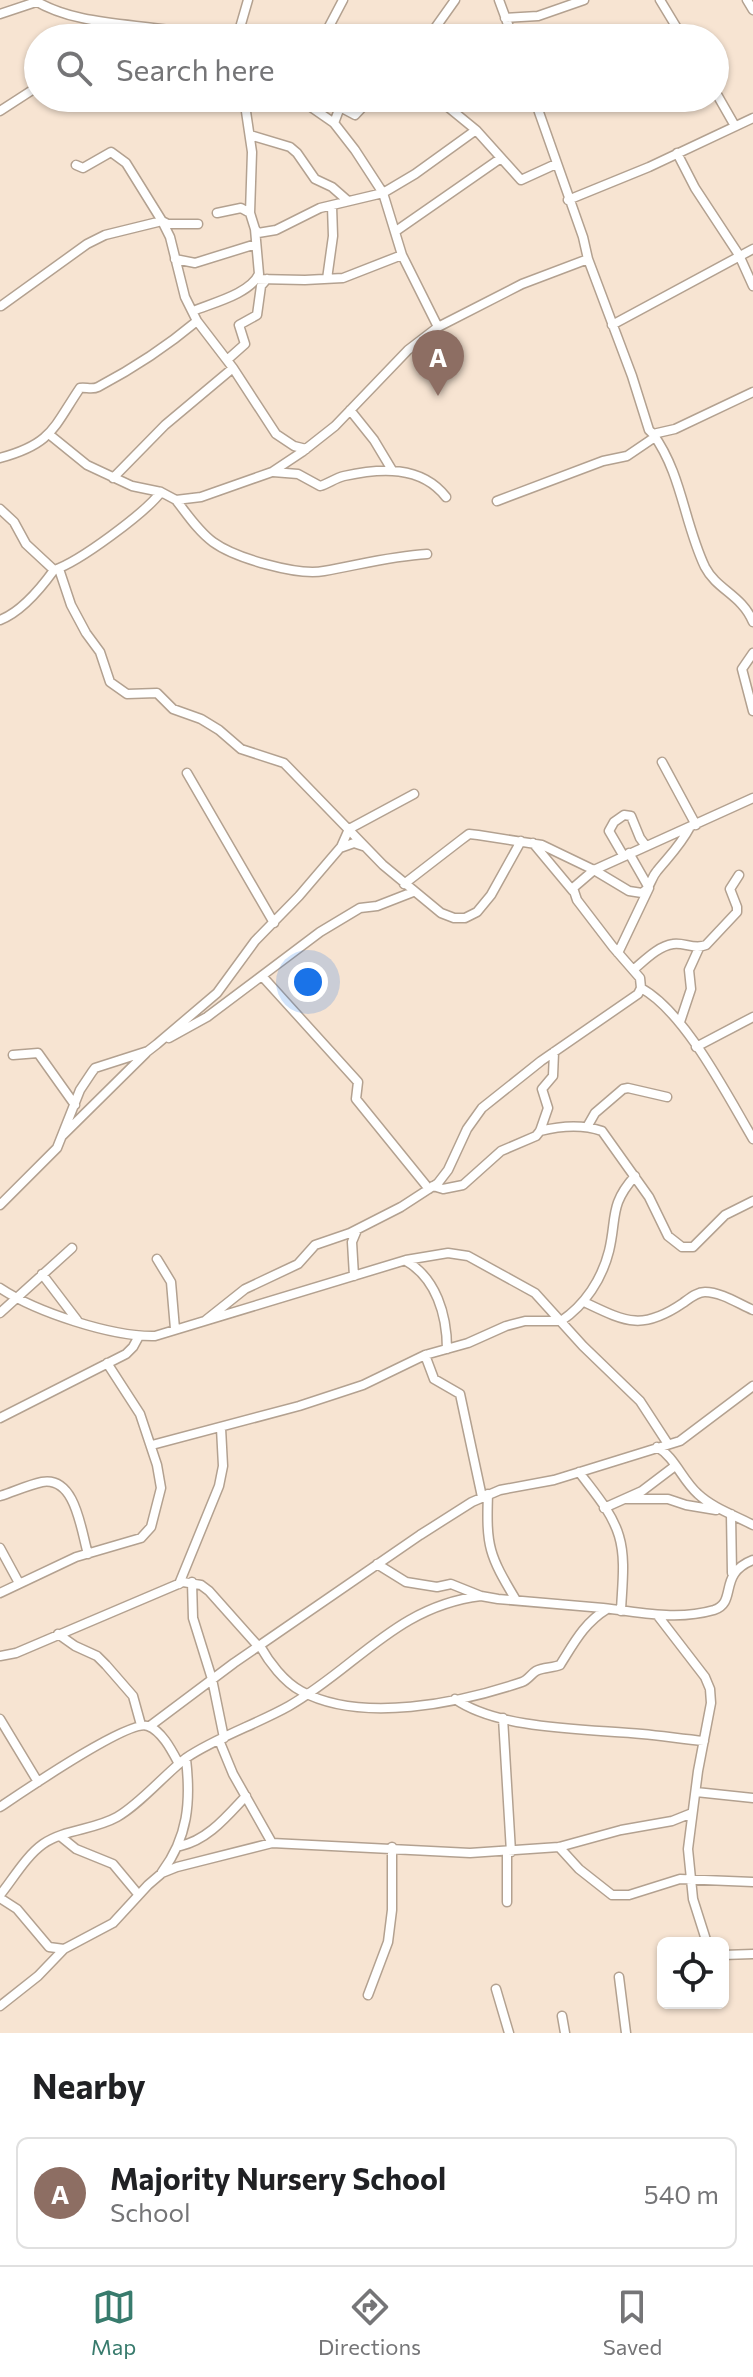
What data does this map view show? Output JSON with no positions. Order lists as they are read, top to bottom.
{
  "page": {
    "search": "Search here",
    "pins": "A",
    "heading": "Nearby",
    "list": [
      {
        "mark": "A",
        "name": "Majority Nursery School",
        "note": "School",
        "value": "540 m"
      }
    ],
    "nav": ["Map", "Directions", "Saved"]
  }
}
